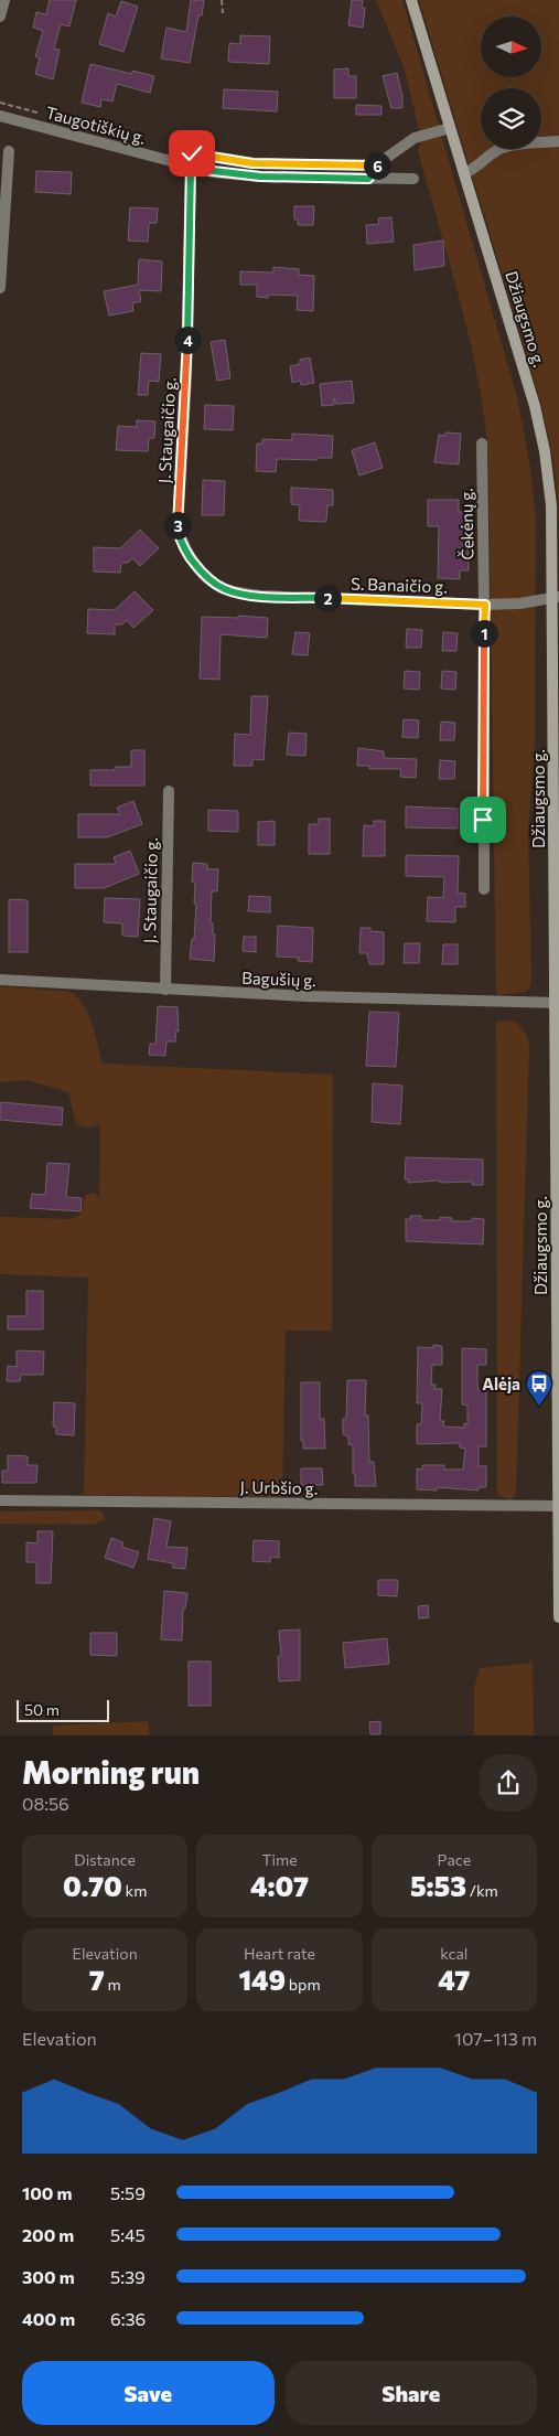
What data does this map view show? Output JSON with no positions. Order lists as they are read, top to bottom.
{
  "streets": {
    "street": [
      "Taugotiškių g.",
      "Džiaugsmo g.",
      "J. Staugaičio g.",
      "Čekėnų g.",
      "S. Banaičio g.",
      "Bagušių g.",
      "J. Urbšio g."
    ]
  },
  "crossings": [
    ["Taugotiškių g.", "J. Staugaičio g."],
    ["Džiaugsmo g.", "S. Banaičio g."],
    ["Džiaugsmo g.", "Bagušių g."],
    ["Džiaugsmo g.", "J. Urbšio g."],
    ["J. Staugaičio g.", "S. Banaičio g."],
    ["J. Staugaičio g.", "Bagušių g."],
    ["Čekėnų g.", "S. Banaičio g."]
  ],
  "places": {
    "bus stop": ["Alėja"]
  },
  "scale_bar": "50 m",
  "north": "right",
  "page": {
    "pins": [
      "6",
      "4",
      "3",
      "2",
      "1"
    ],
    "scale": "50 m",
    "heading": ["Morning run", "08:56"],
    "stats": [
      ["Distance", "0.70 km"],
      ["Time", "4:07"],
      ["Pace", "5:53 /km"],
      ["Elevation", "7 m"],
      ["Heart rate", "149 bpm"],
      ["kcal", "47"]
    ],
    "chart": ["Elevation", "107–113 m"],
    "list": [
      {
        "name": "100 m",
        "note": "5:59"
      },
      {
        "name": "200 m",
        "note": "5:45"
      },
      {
        "name": "300 m",
        "note": "5:39"
      },
      {
        "name": "400 m",
        "note": "6:36"
      }
    ],
    "buttons": ["Save", "Share"]
  }
}
